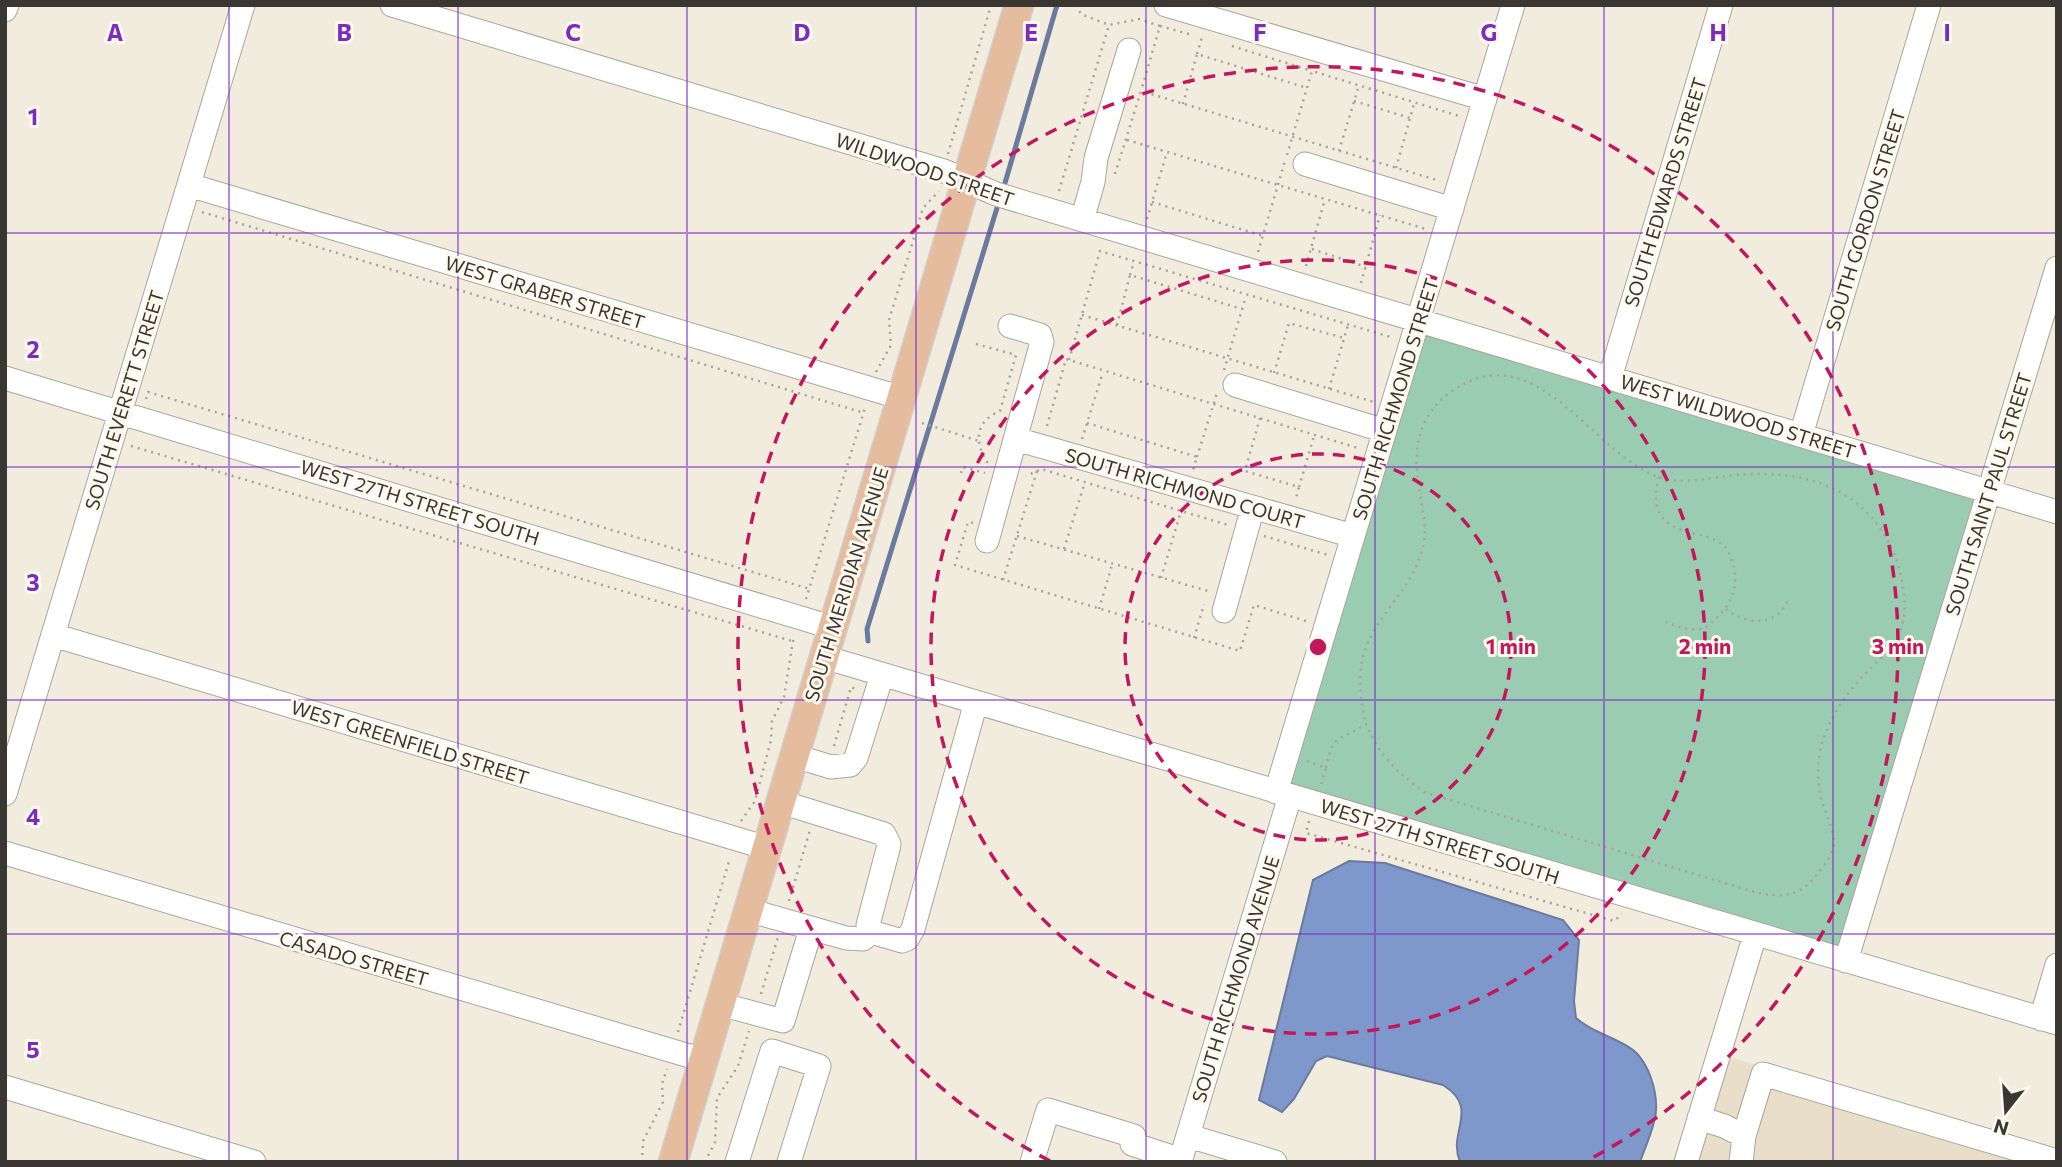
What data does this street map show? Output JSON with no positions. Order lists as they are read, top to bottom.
{
  "streets": {
    "main road": ["SOUTH MERIDIAN AVENUE"],
    "street": [
      "WILDWOOD STREET",
      "SOUTH EDWARDS STREET",
      "SOUTH GORDON STREET",
      "WEST GRABER STREET",
      "SOUTH RICHMOND STREET",
      "SOUTH EVERETT STREET",
      "WEST WILDWOOD STREET",
      "SOUTH RICHMOND COURT",
      "SOUTH SAINT PAUL STREET",
      "WEST 27TH STREET SOUTH",
      "WEST GREENFIELD STREET",
      "CASADO STREET",
      "SOUTH RICHMOND AVENUE"
    ]
  },
  "crossings": [
    ["WILDWOOD STREET", "SOUTH RICHMOND STREET"],
    ["WILDWOOD STREET", "WEST WILDWOOD STREET"],
    ["WILDWOOD STREET", "SOUTH MERIDIAN AVENUE"],
    ["SOUTH EDWARDS STREET", "WEST WILDWOOD STREET"],
    ["SOUTH GORDON STREET", "WEST WILDWOOD STREET"],
    ["WEST GRABER STREET", "SOUTH EVERETT STREET"],
    ["WEST GRABER STREET", "SOUTH MERIDIAN AVENUE"],
    ["SOUTH RICHMOND STREET", "WEST WILDWOOD STREET"],
    ["SOUTH RICHMOND STREET", "SOUTH RICHMOND COURT"],
    ["SOUTH RICHMOND STREET", "WEST 27TH STREET SOUTH"],
    ["SOUTH RICHMOND STREET", "SOUTH RICHMOND AVENUE"],
    ["SOUTH EVERETT STREET", "WEST 27TH STREET SOUTH"],
    ["SOUTH EVERETT STREET", "WEST GREENFIELD STREET"],
    ["WEST WILDWOOD STREET", "SOUTH SAINT PAUL STREET"],
    ["SOUTH SAINT PAUL STREET", "WEST 27TH STREET SOUTH"],
    ["WEST 27TH STREET SOUTH", "SOUTH MERIDIAN AVENUE"],
    ["WEST 27TH STREET SOUTH", "SOUTH RICHMOND AVENUE"],
    ["SOUTH MERIDIAN AVENUE", "WEST GREENFIELD STREET"],
    ["SOUTH MERIDIAN AVENUE", "CASADO STREET"]
  ],
  "north": "bottom",
  "grid": {
    "columns": [
      "A",
      "B",
      "C",
      "D",
      "E",
      "F",
      "G",
      "H",
      "I"
    ],
    "rows": [
      "1",
      "2",
      "3",
      "4",
      "5"
    ]
  },
  "rings": ["1 min", "2 min", "3 min"]
}
